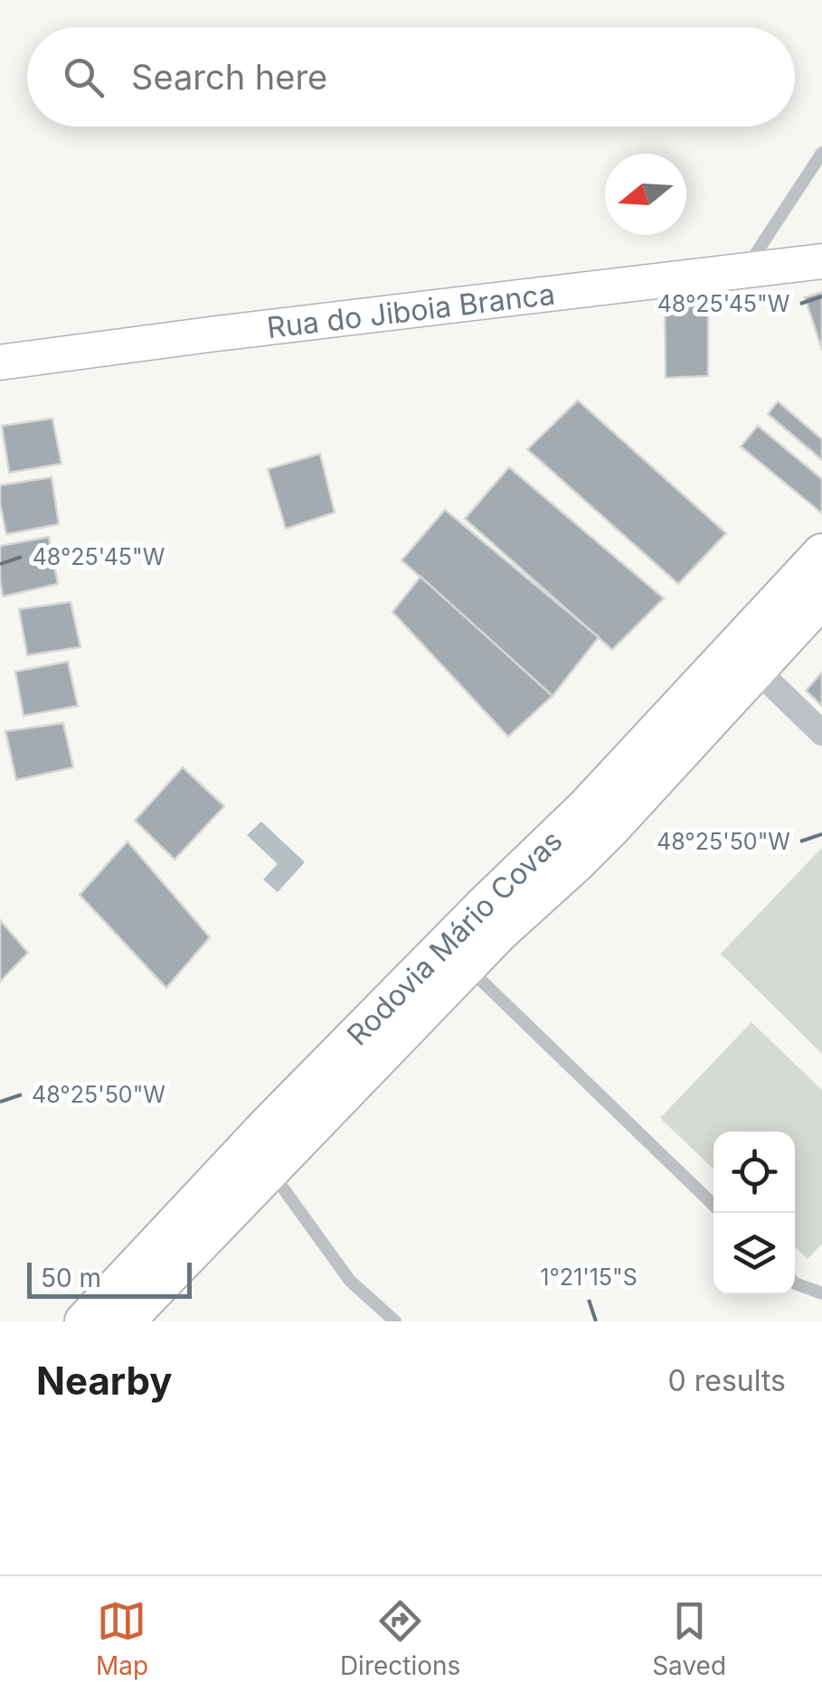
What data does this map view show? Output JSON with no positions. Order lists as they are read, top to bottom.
{
  "streets": {
    "main road": ["Rua do Jiboia Branca", "Rodovia Mário Covas"]
  },
  "scale_bar": "50 m",
  "north": "left",
  "page": {
    "search": "Search here",
    "scale": "50 m",
    "heading": ["Nearby", "0 results"],
    "nav": ["Map", "Directions", "Saved"]
  },
  "coordinates": ["48°25'45\"W", "48°25'50\"W", "1°21'15\"S"]
}
